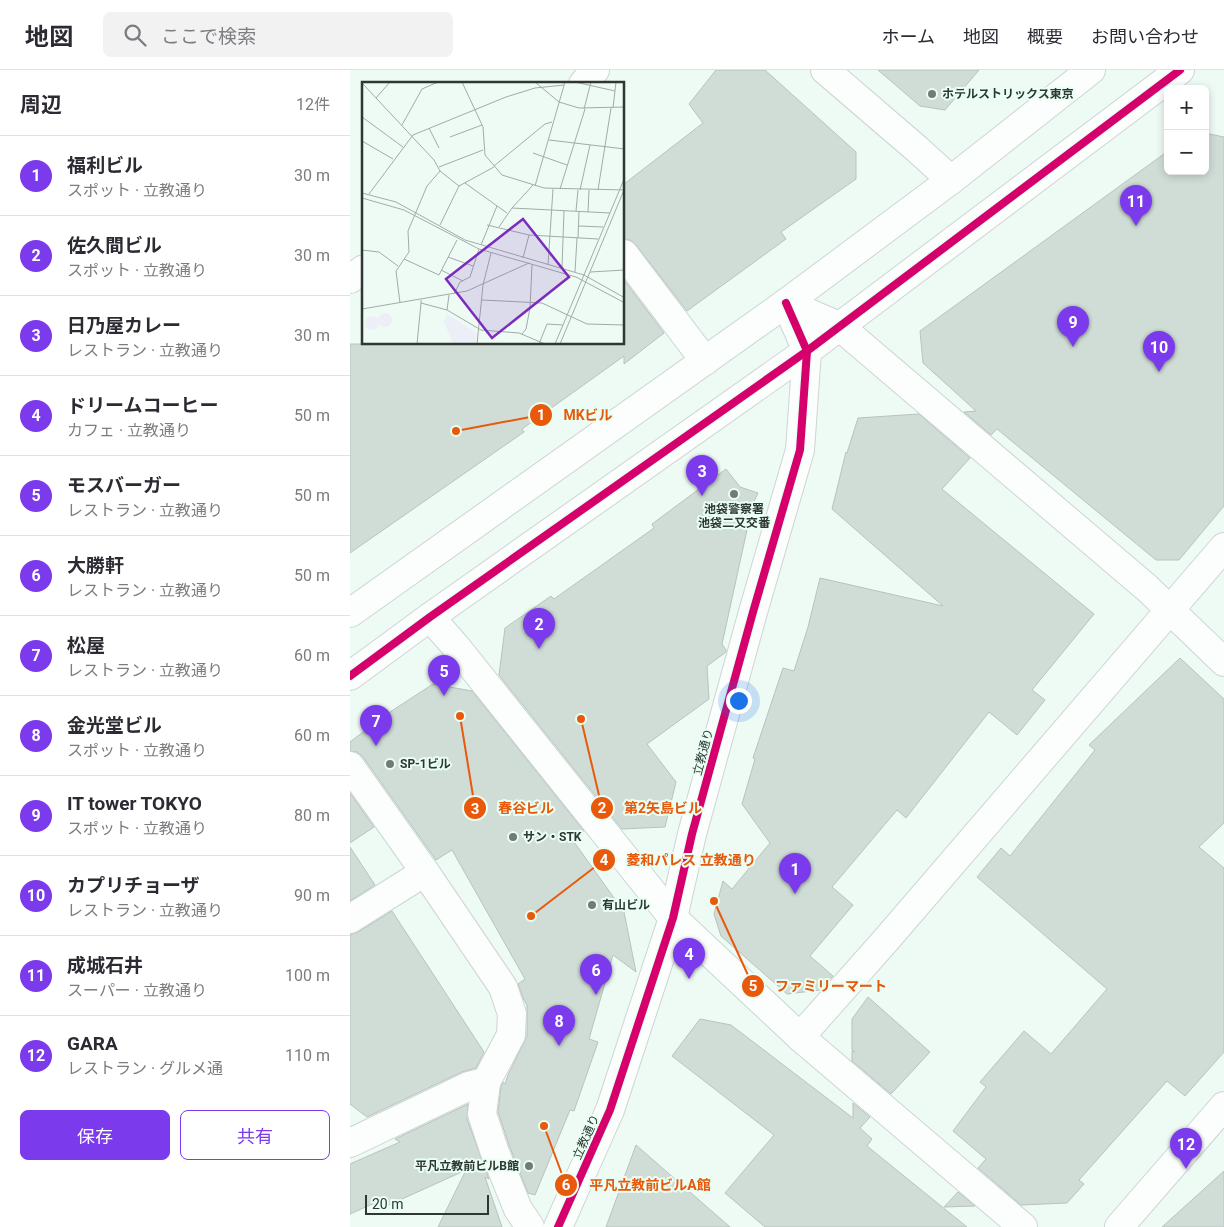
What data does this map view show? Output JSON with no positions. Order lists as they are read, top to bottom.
{
  "streets": {
    "street": ["立教通り"]
  },
  "places": [
    "ホテルストリックス東京",
    "MKビル",
    "池袋警察署 池袋二又交番",
    "春谷ビル",
    "第2矢島ビル",
    "SP-1ビル",
    "サン・STK",
    "ファミリーマート",
    "有山ビル",
    "菱和パレス 立教通り",
    "平凡立教前ビルA館",
    "平凡立教前ビルB館"
  ],
  "scale_bar": "20 m",
  "page": {
    "header": "地図",
    "search": "ここで検索",
    "nav": [
      "ホーム",
      "地図",
      "概要",
      "お問い合わせ"
    ],
    "heading": ["周辺", "12件"],
    "map_buttons": ["+", "−"],
    "list": [
      {
        "mark": "1",
        "name": "福利ビル",
        "note": "スポット · 立教通り",
        "value": "30 m"
      },
      {
        "mark": "2",
        "name": "佐久間ビル",
        "note": "スポット · 立教通り",
        "value": "30 m"
      },
      {
        "mark": "3",
        "name": "日乃屋カレー",
        "note": "レストラン · 立教通り",
        "value": "30 m"
      },
      {
        "mark": "4",
        "name": "ドリームコーヒー",
        "note": "カフェ · 立教通り",
        "value": "50 m"
      },
      {
        "mark": "5",
        "name": "モスバーガー",
        "note": "レストラン · 立教通り",
        "value": "50 m"
      },
      {
        "mark": "6",
        "name": "大勝軒",
        "note": "レストラン · 立教通り",
        "value": "50 m"
      },
      {
        "mark": "7",
        "name": "松屋",
        "note": "レストラン · 立教通り",
        "value": "60 m"
      },
      {
        "mark": "8",
        "name": "金光堂ビル",
        "note": "スポット · 立教通り",
        "value": "60 m"
      },
      {
        "mark": "9",
        "name": "IT tower TOKYO",
        "note": "スポット · 立教通り",
        "value": "80 m"
      },
      {
        "mark": "10",
        "name": "カプリチョーザ",
        "note": "レストラン · 立教通り",
        "value": "90 m"
      },
      {
        "mark": "11",
        "name": "成城石井",
        "note": "スーパー · 立教通り",
        "value": "100 m"
      },
      {
        "mark": "12",
        "name": "GARA",
        "note": "レストラン · グルメ通",
        "value": "110 m"
      }
    ],
    "pins": [
      "11",
      "9",
      "10",
      "3",
      "2",
      "5",
      "7",
      "1",
      "4",
      "6",
      "8",
      "12"
    ],
    "buttons": ["保存", "共有"],
    "scale": "20 m"
  }
}
